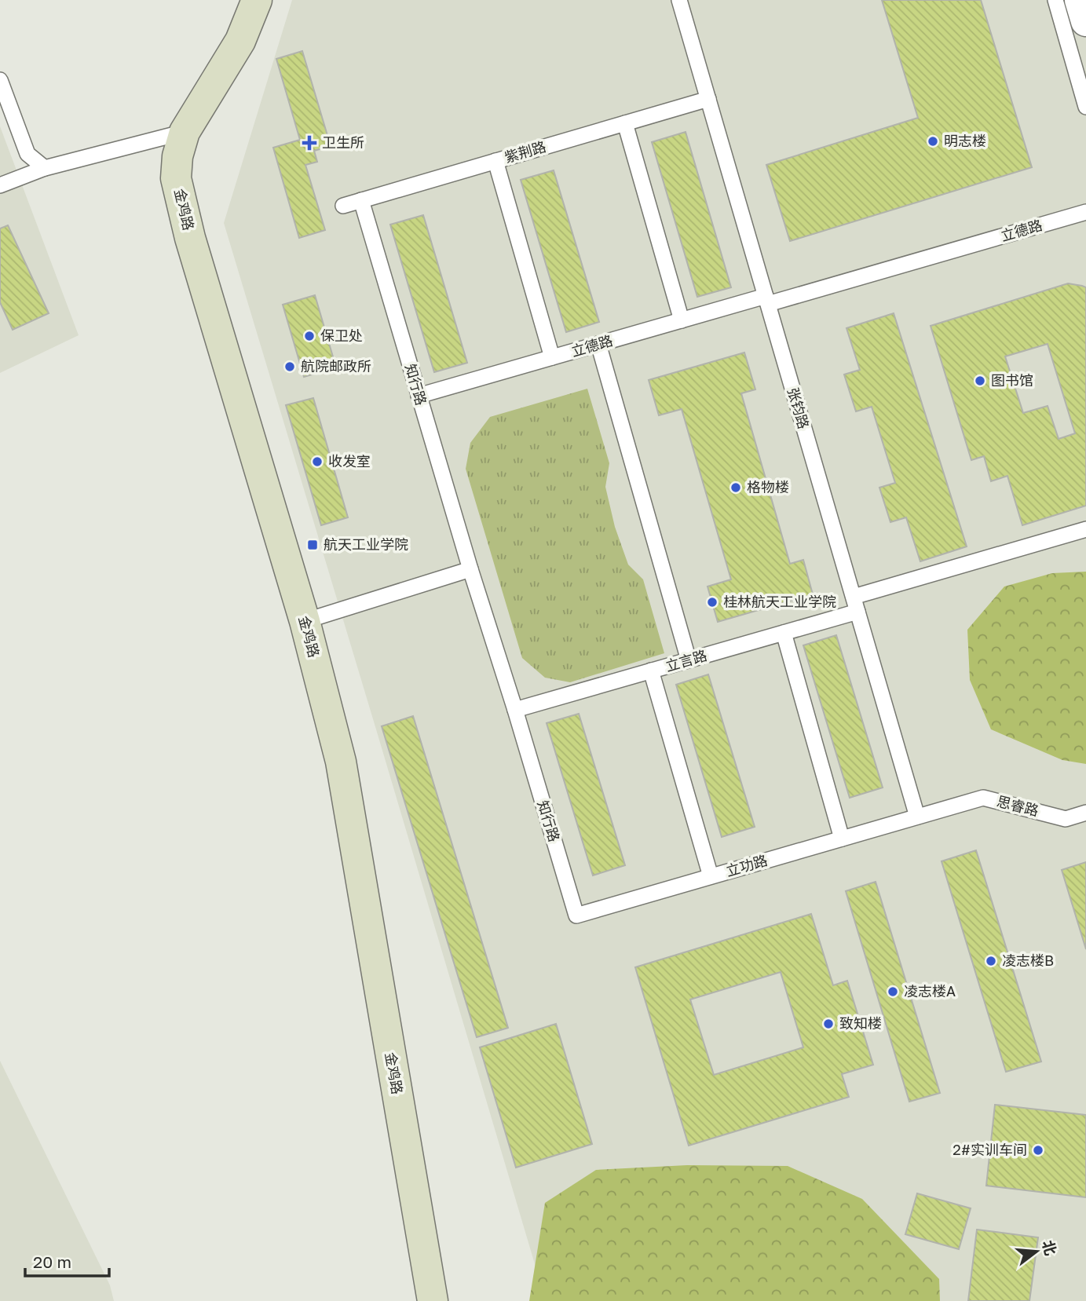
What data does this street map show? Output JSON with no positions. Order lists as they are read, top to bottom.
{
  "streets": {
    "main road": ["金鸡路"],
    "lane": [
      "紫荆路",
      "立德路",
      "知行路",
      "张钧路",
      "立言路",
      "思睿路",
      "立功路"
    ]
  },
  "crossings": [
    ["紫荆路", "知行路"],
    ["紫荆路", "张钧路"],
    ["立德路", "知行路"],
    ["立德路", "张钧路"],
    ["知行路", "立言路"],
    ["知行路", "立功路"],
    ["张钧路", "立言路"],
    ["张钧路", "思睿路"],
    ["张钧路", "立功路"],
    ["思睿路", "立功路"]
  ],
  "places": {
    "other": [
      "明志楼",
      "保卫处",
      "航院邮政所",
      "图书馆",
      "收发室",
      "格物楼",
      "桂林航天工业学院",
      "凌志楼B",
      "凌志楼A",
      "致知楼",
      "2#实训车间"
    ],
    "health": ["卫生所"],
    "transit": ["航天工业学院"]
  },
  "scale_bar": "20 m",
  "north": "right"
}
